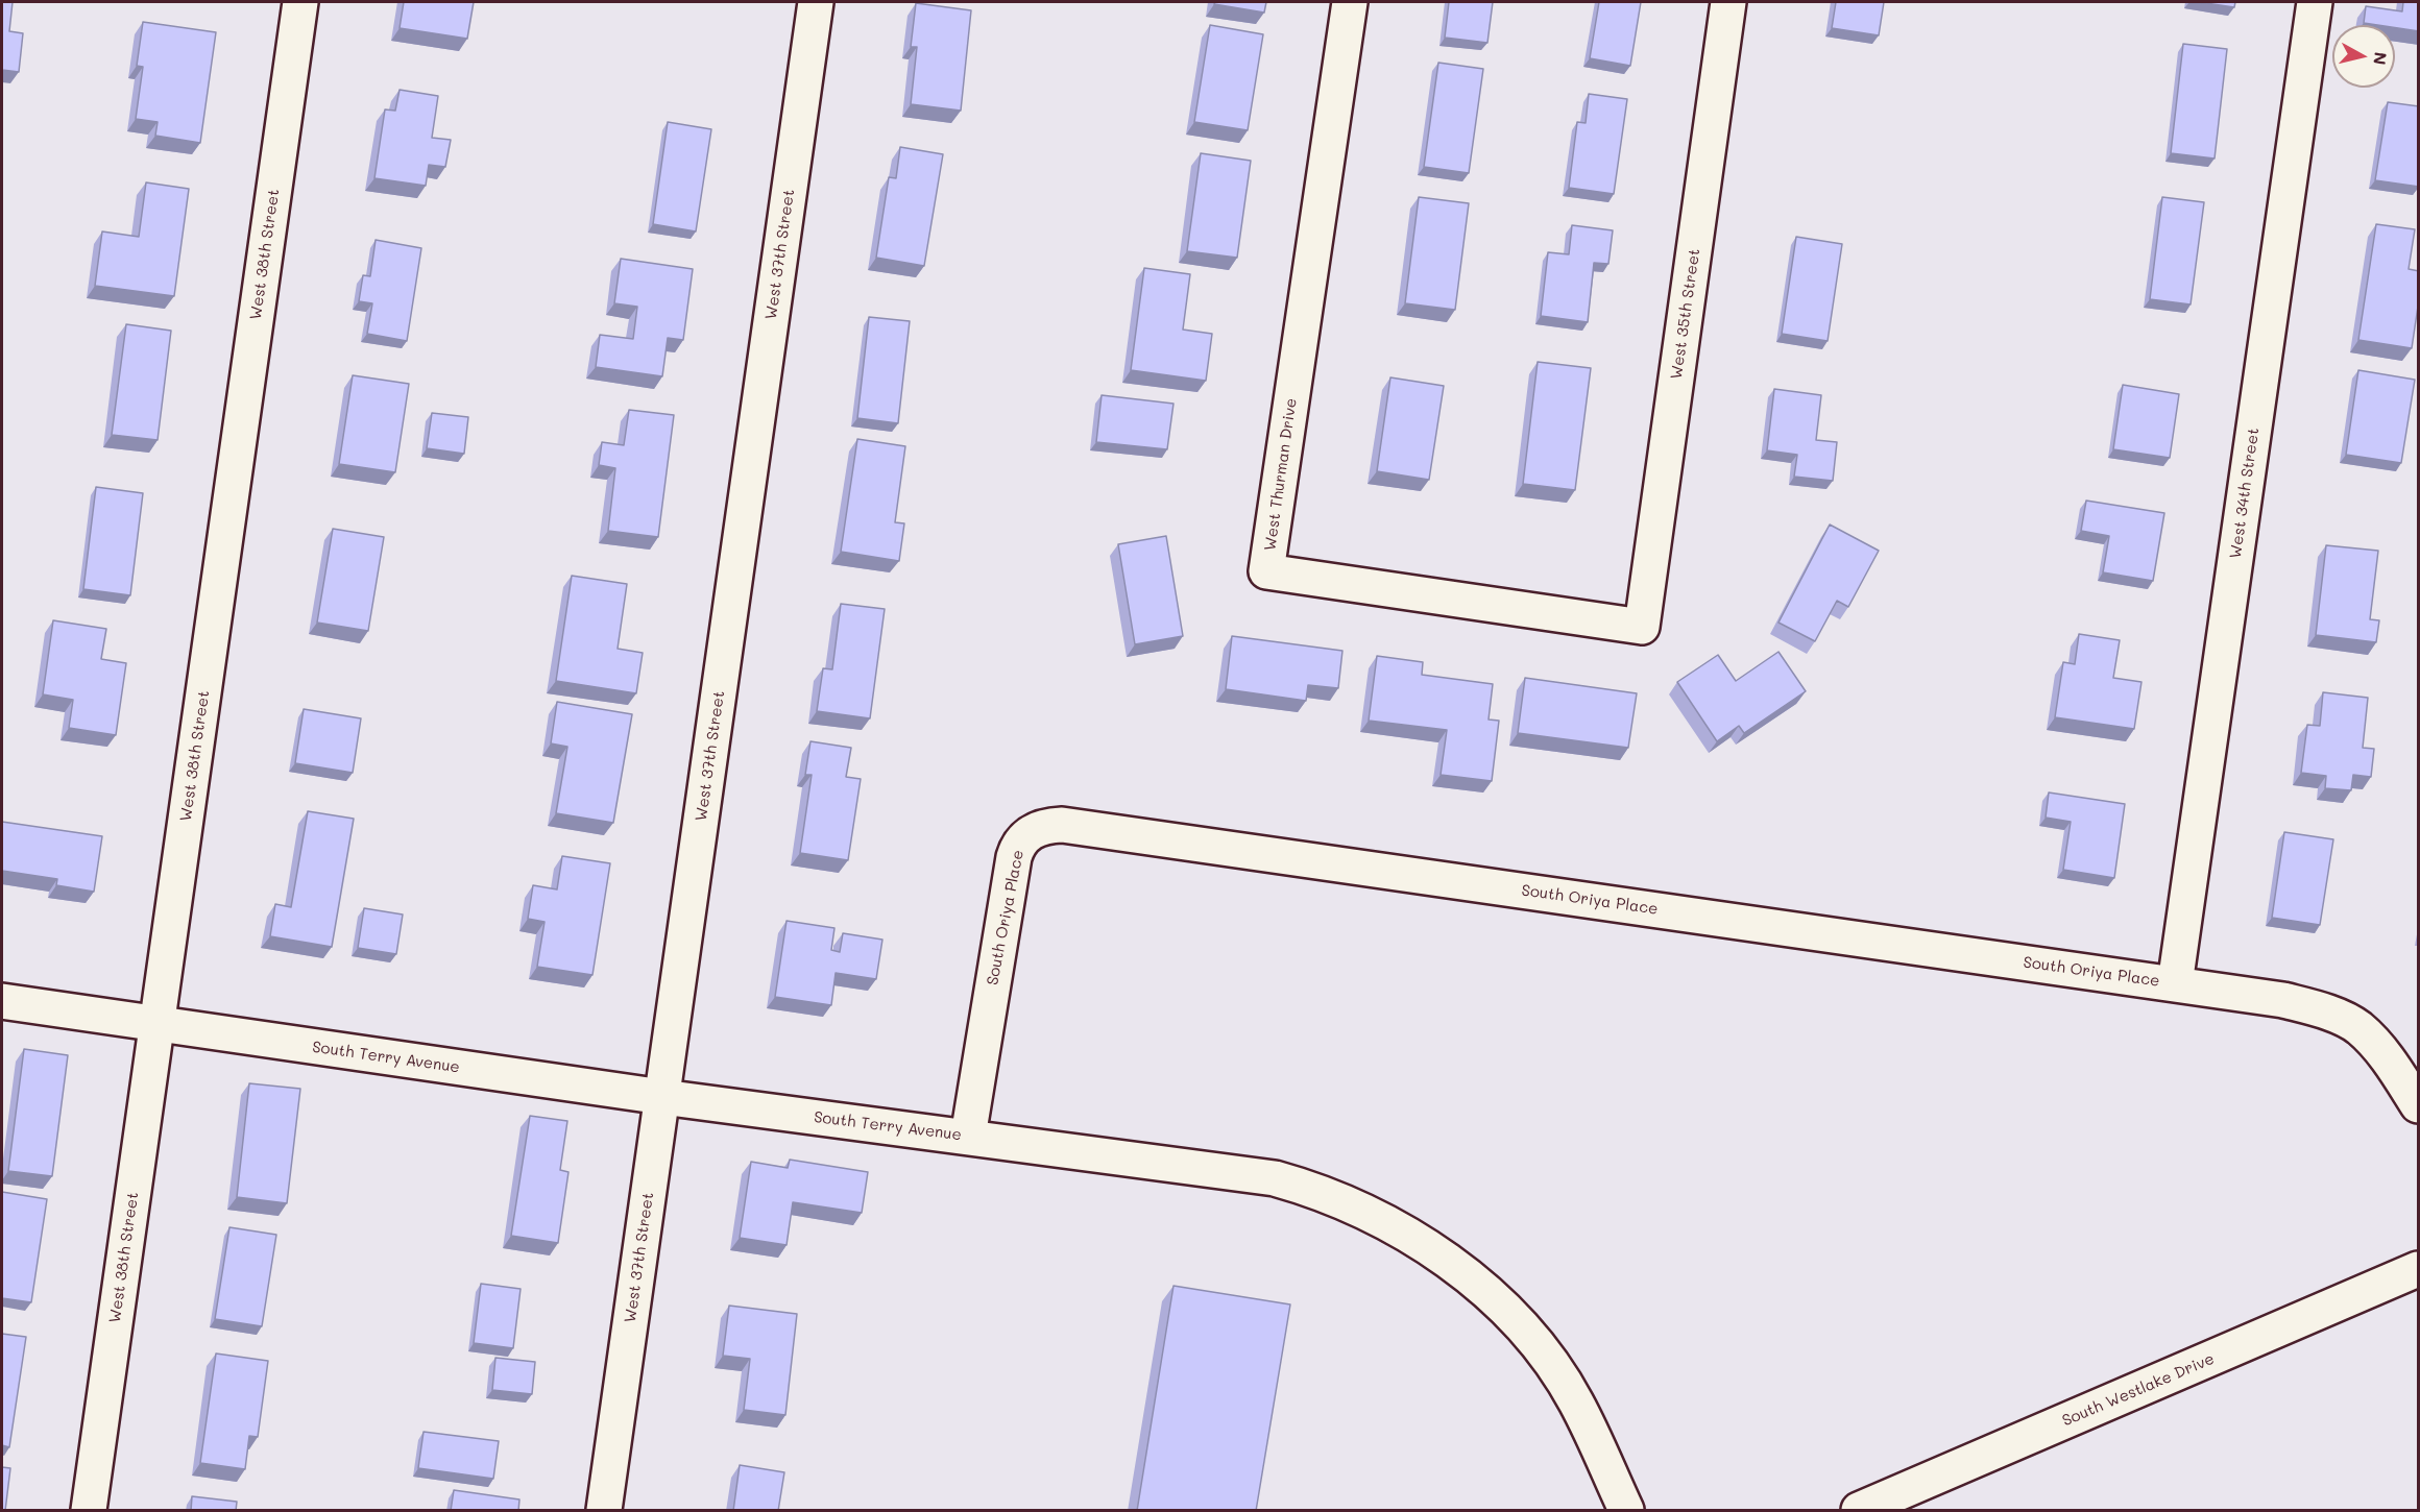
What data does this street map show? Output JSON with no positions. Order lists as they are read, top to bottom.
{
  "streets": {
    "street": [
      "West 38th Street",
      "West 37th Street",
      "West 35th Street",
      "West Thurman Drive",
      "West 34th Street",
      "South Oriya Place",
      "South Terry Avenue",
      "South Westlake Drive"
    ]
  },
  "crossings": [
    ["West 38th Street", "South Terry Avenue"],
    ["West 37th Street", "South Terry Avenue"],
    ["West 35th Street", "West Thurman Drive"],
    ["West 34th Street", "South Oriya Place"],
    ["South Oriya Place", "South Terry Avenue"]
  ],
  "north": "right"
}
